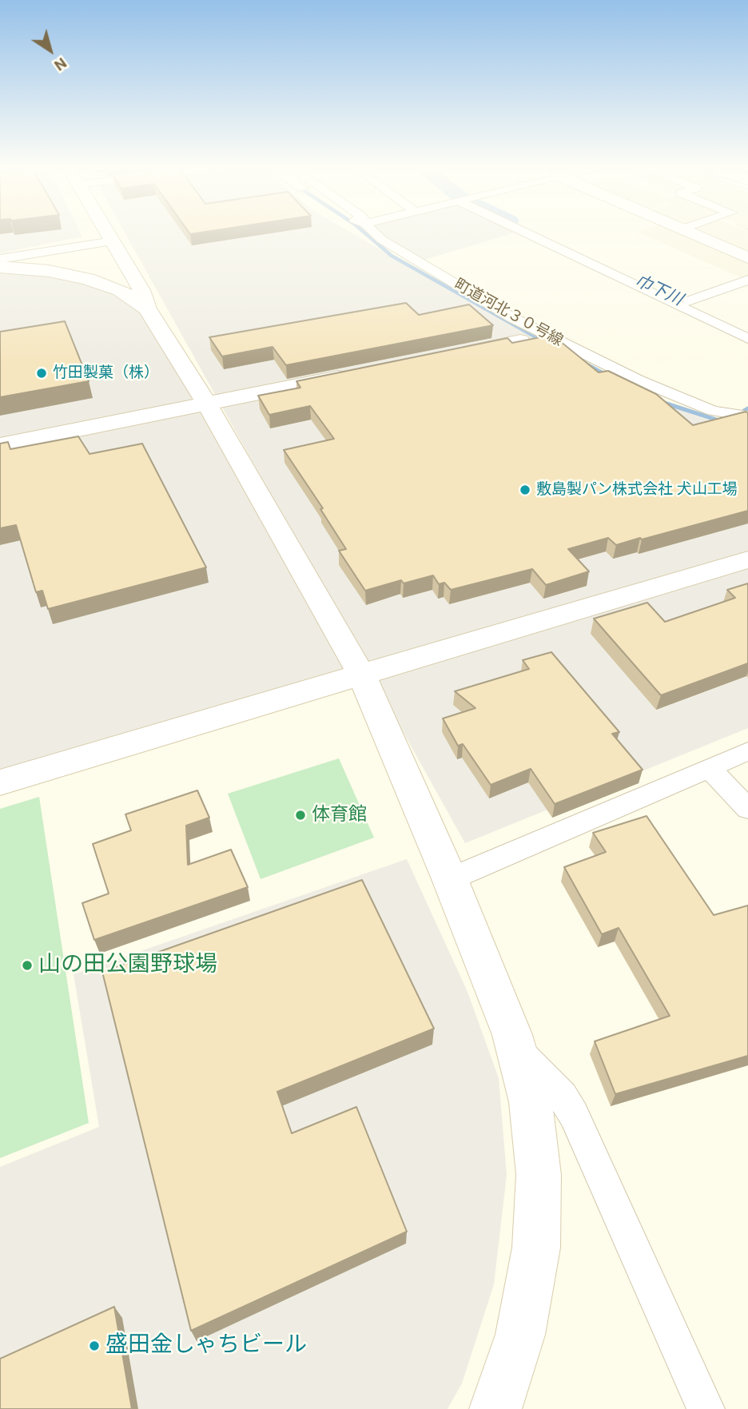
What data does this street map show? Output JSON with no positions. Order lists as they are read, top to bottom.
{
  "streets": {
    "street": ["町道河北３０号線"]
  },
  "water": ["巾下川"],
  "places": [
    "竹田製菓（株）",
    "敷島製パン株式会社 犬山工場",
    "体育館",
    "山の田公園野球場",
    "盛田金しゃちビール"
  ],
  "north": "bottom right"
}
